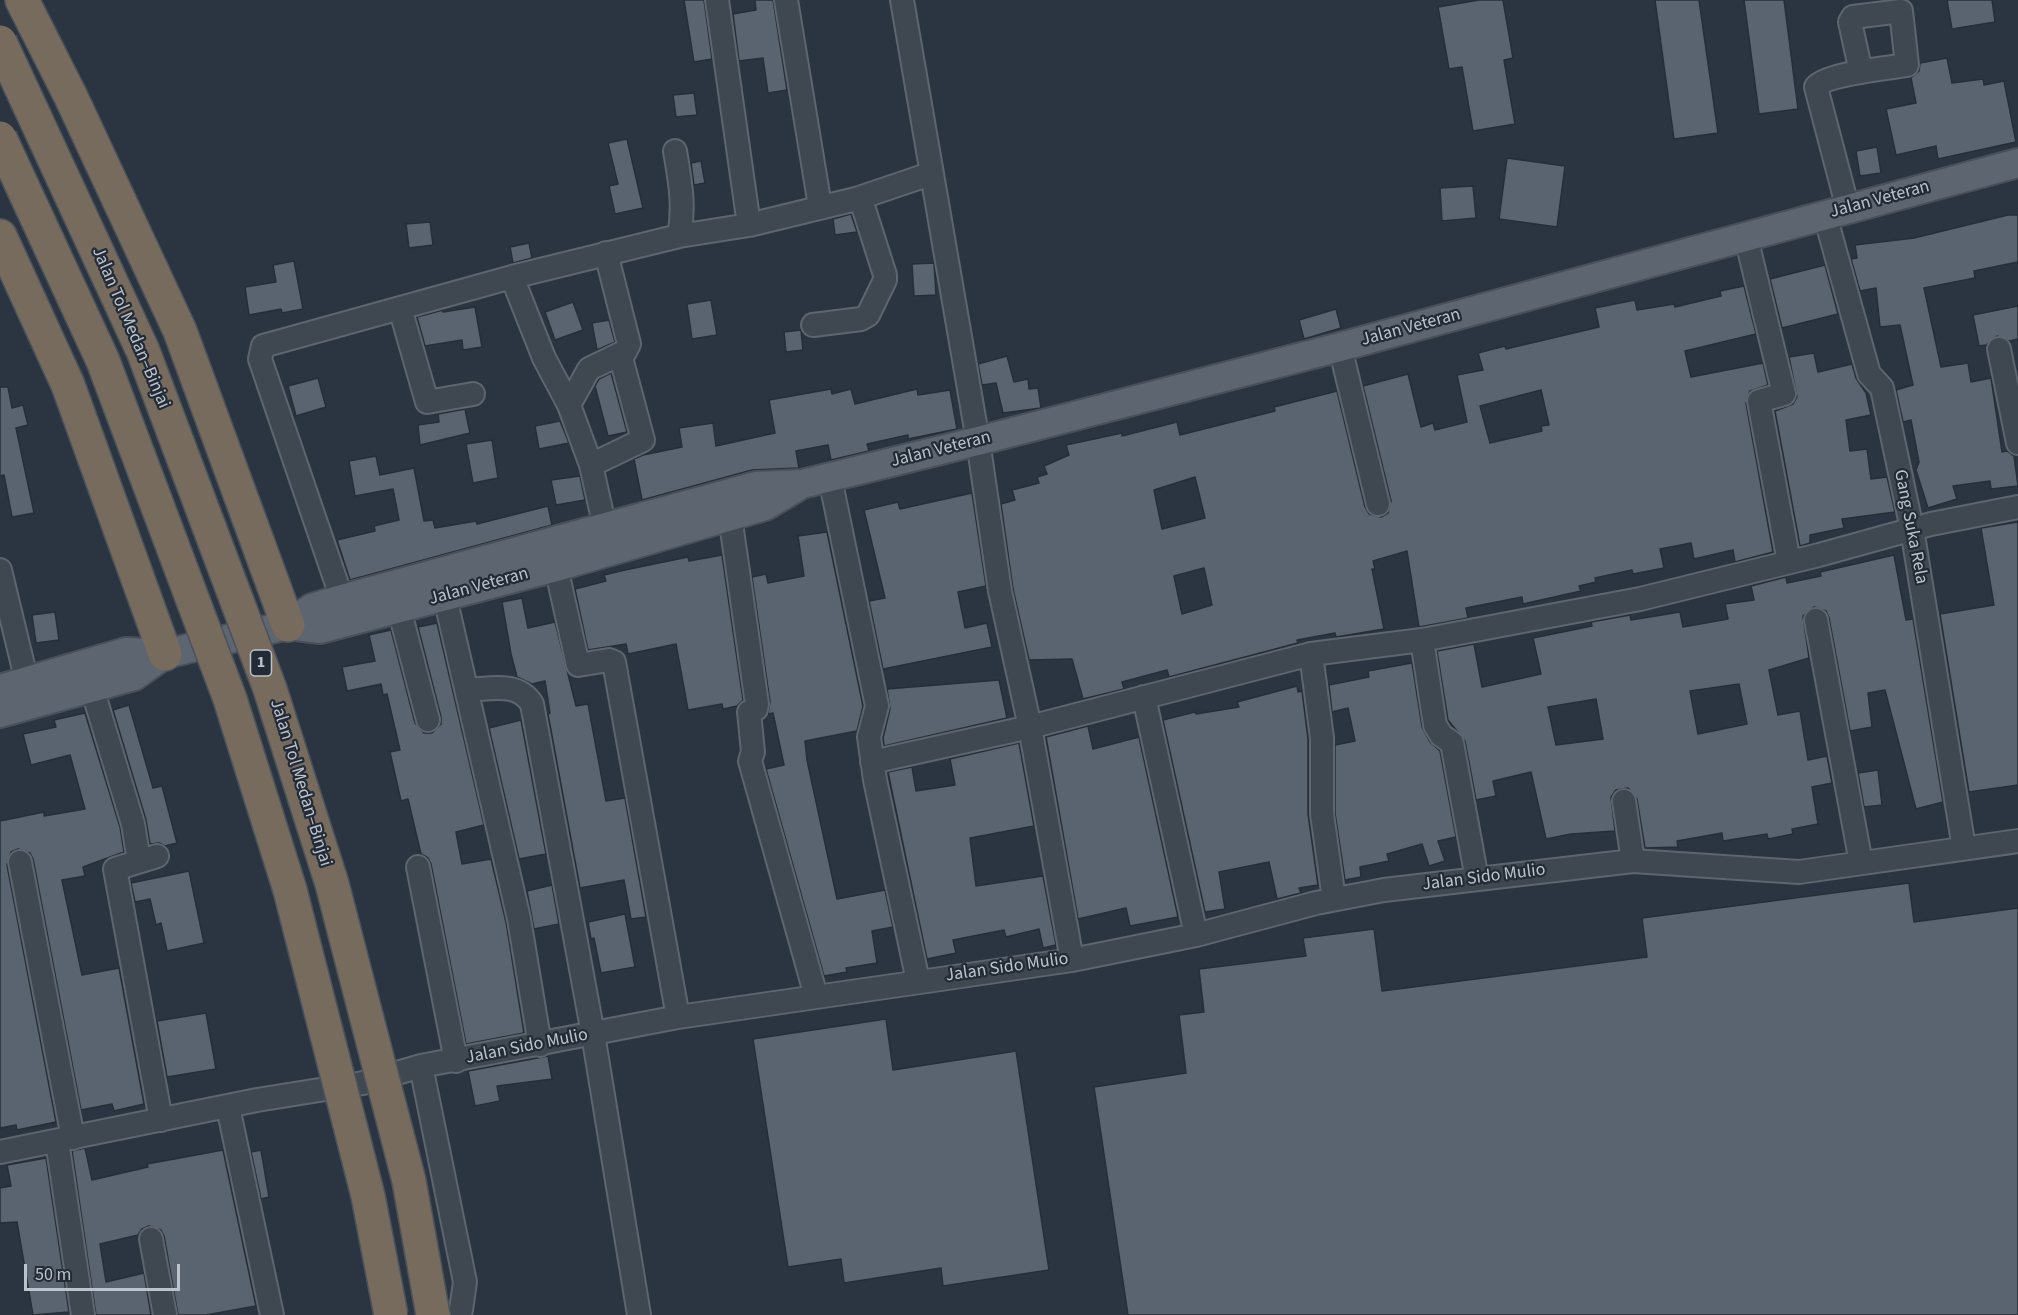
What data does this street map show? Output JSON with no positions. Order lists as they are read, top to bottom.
{
  "streets": {
    "highway": ["Jalan Tol Medan–Binjai", "1"],
    "main road": ["Jalan Veteran"],
    "street": ["Gang Suka Rela", "Jalan Sido Mulio"]
  },
  "crossings": [
    ["Jalan Veteran", "Gang Suka Rela"],
    ["Gang Suka Rela", "Jalan Sido Mulio"]
  ],
  "scale_bar": "50 m"
}
